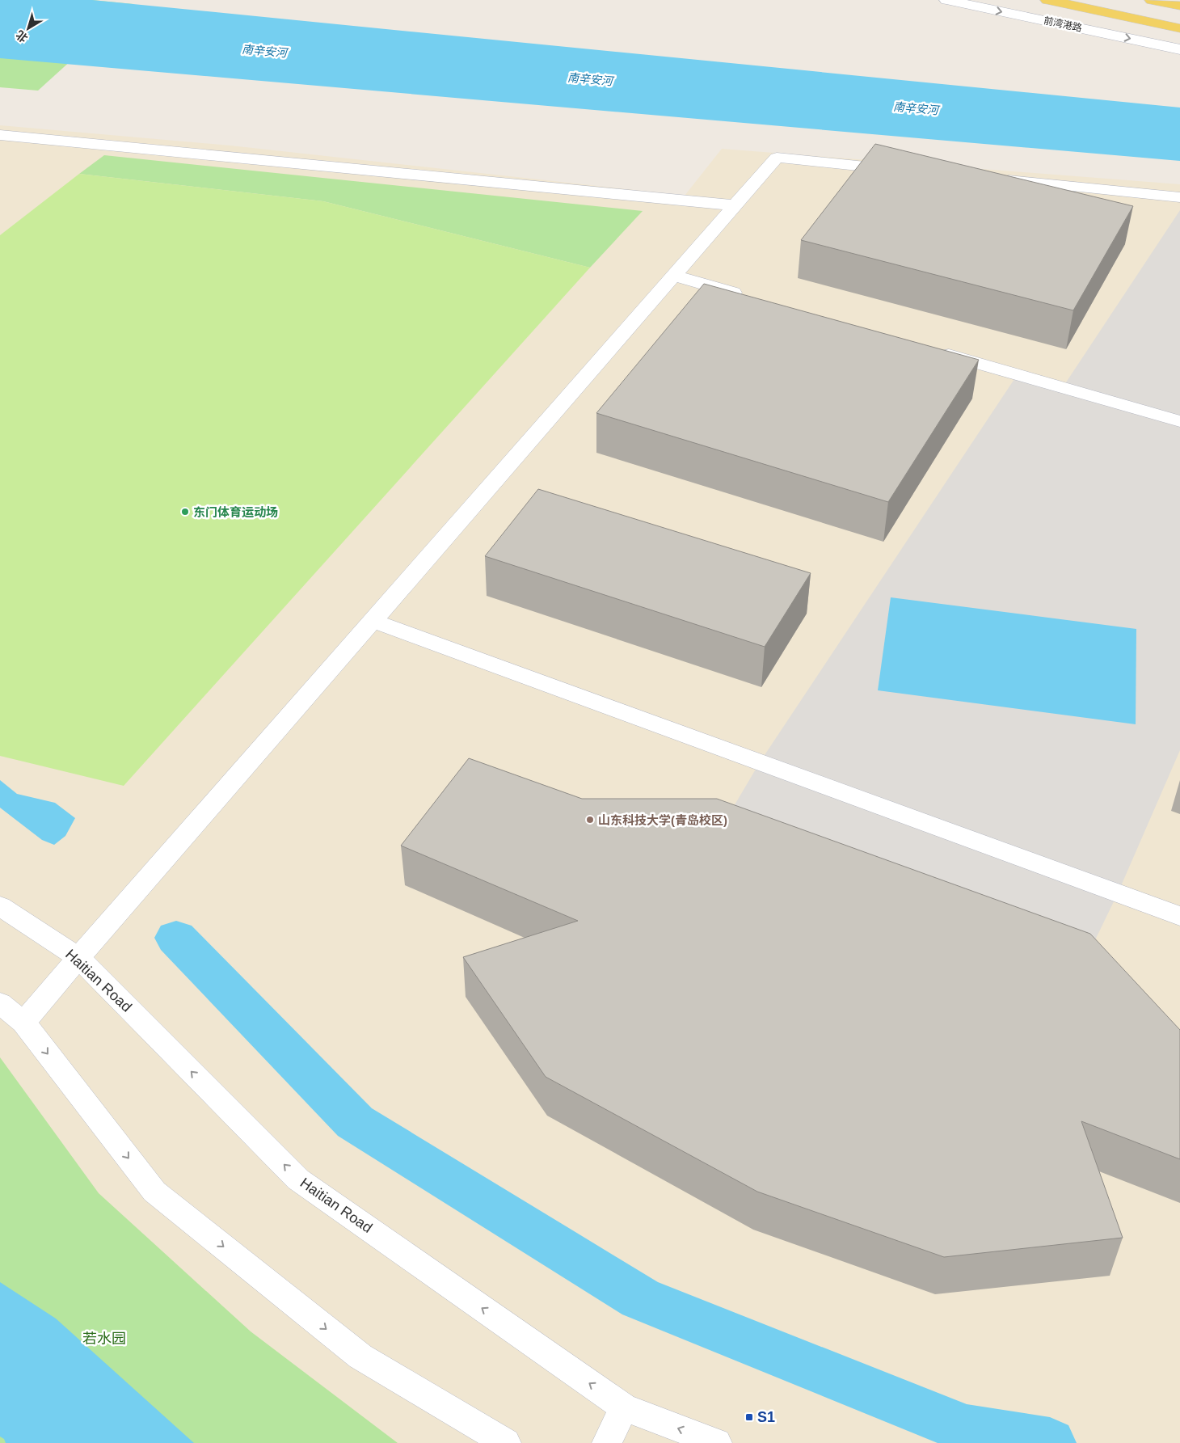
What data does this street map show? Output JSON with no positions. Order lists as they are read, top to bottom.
{
  "streets": {
    "main road": ["前湾港路"],
    "street": ["Haitian Road"]
  },
  "water": ["南辛安河"],
  "parks": ["若水园"],
  "places": {
    "other": ["东门体育运动场", "山东科技大学(青岛校区)"],
    "transit": ["S1"]
  },
  "north": "bottom left"
}
